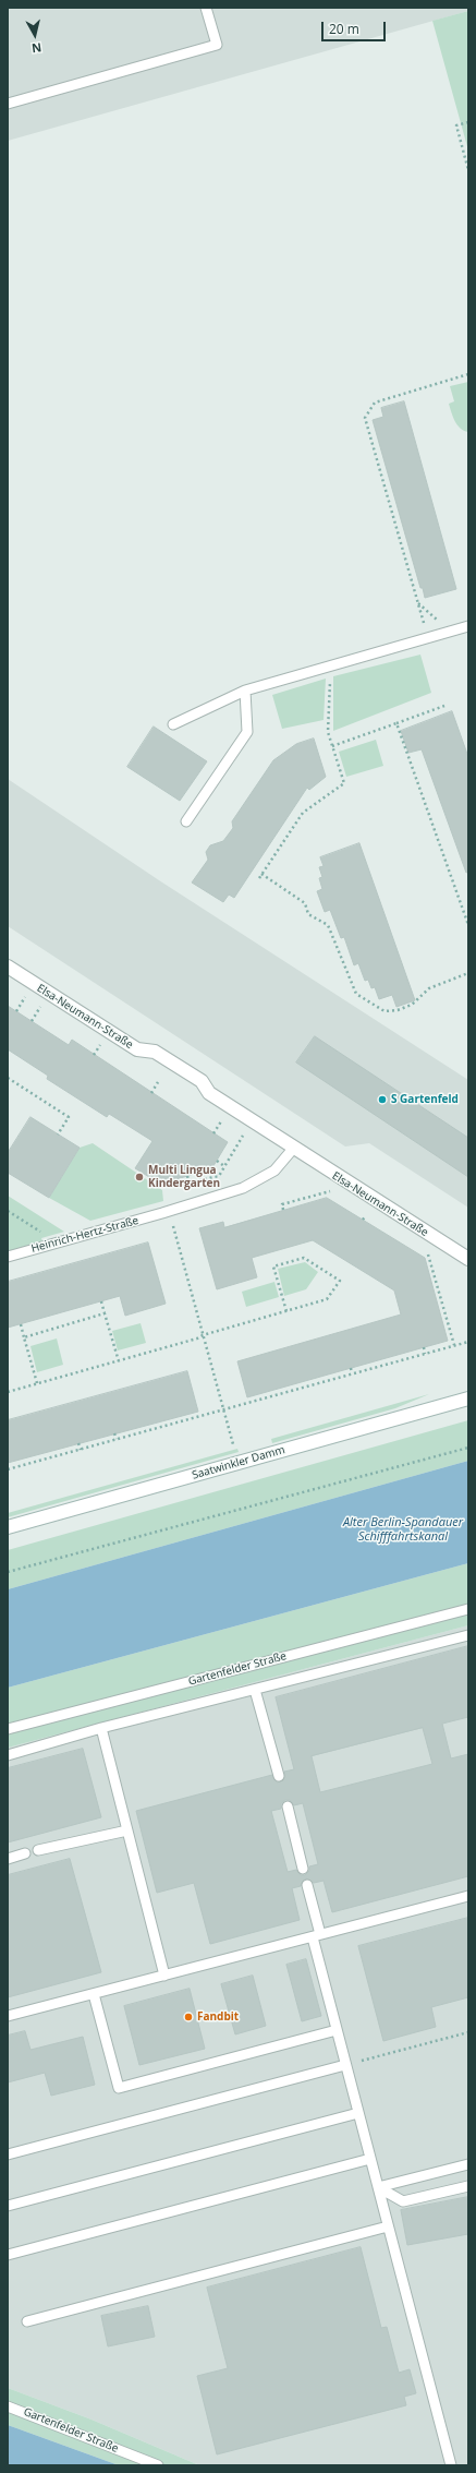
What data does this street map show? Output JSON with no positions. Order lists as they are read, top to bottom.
{
  "streets": {
    "street": ["Elsa-Neumann-Straße", "Saatwinkler Damm"],
    "lane": ["Heinrich-Hertz-Straße", "Gartenfelder Straße"]
  },
  "water": ["Alter Berlin-Spandauer Schifffahrtskanal"],
  "places": ["S Gartenfeld", "Multi Lingua Kindergarten", "Fandbit"],
  "scale_bar": "20 m",
  "north": "bottom"
}
